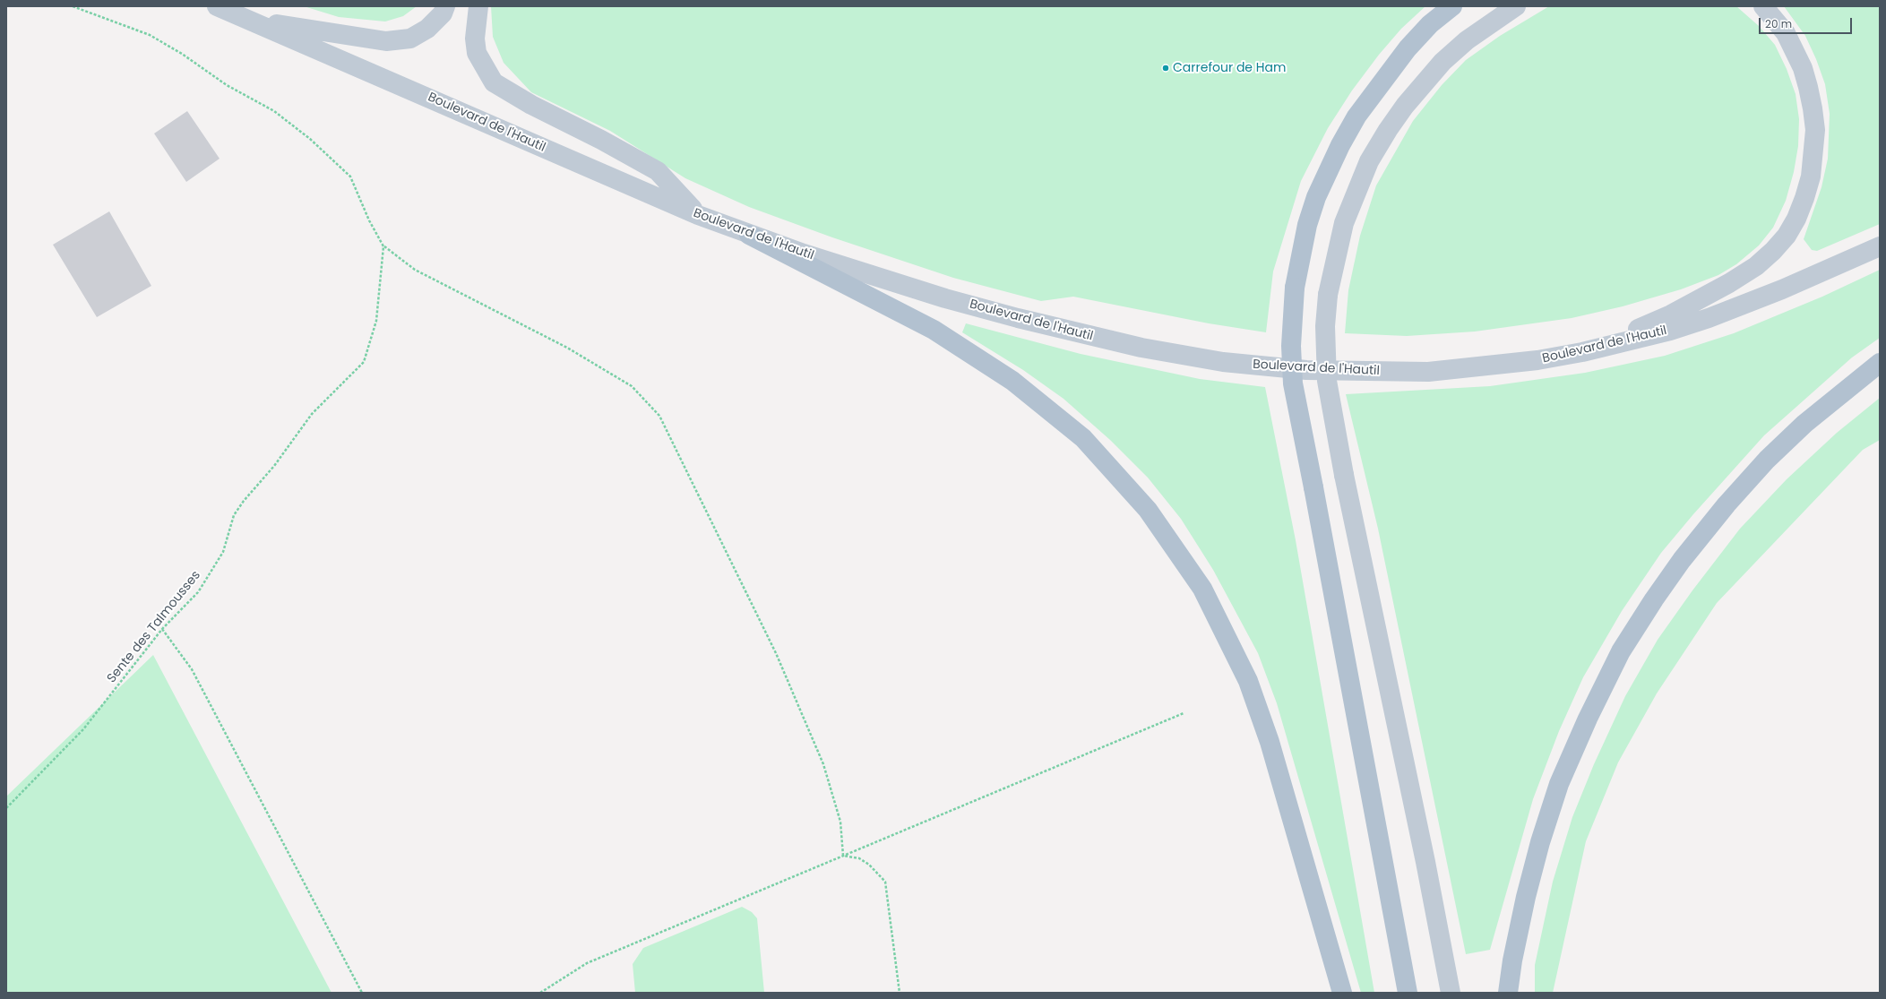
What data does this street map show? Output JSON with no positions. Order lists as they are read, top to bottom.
{
  "streets": {
    "main road": ["Boulevard de l'Hautil"],
    "path": ["Sente des Talmousses"]
  },
  "places": ["Carrefour de Ham"],
  "scale_bar": "20 m"
}
